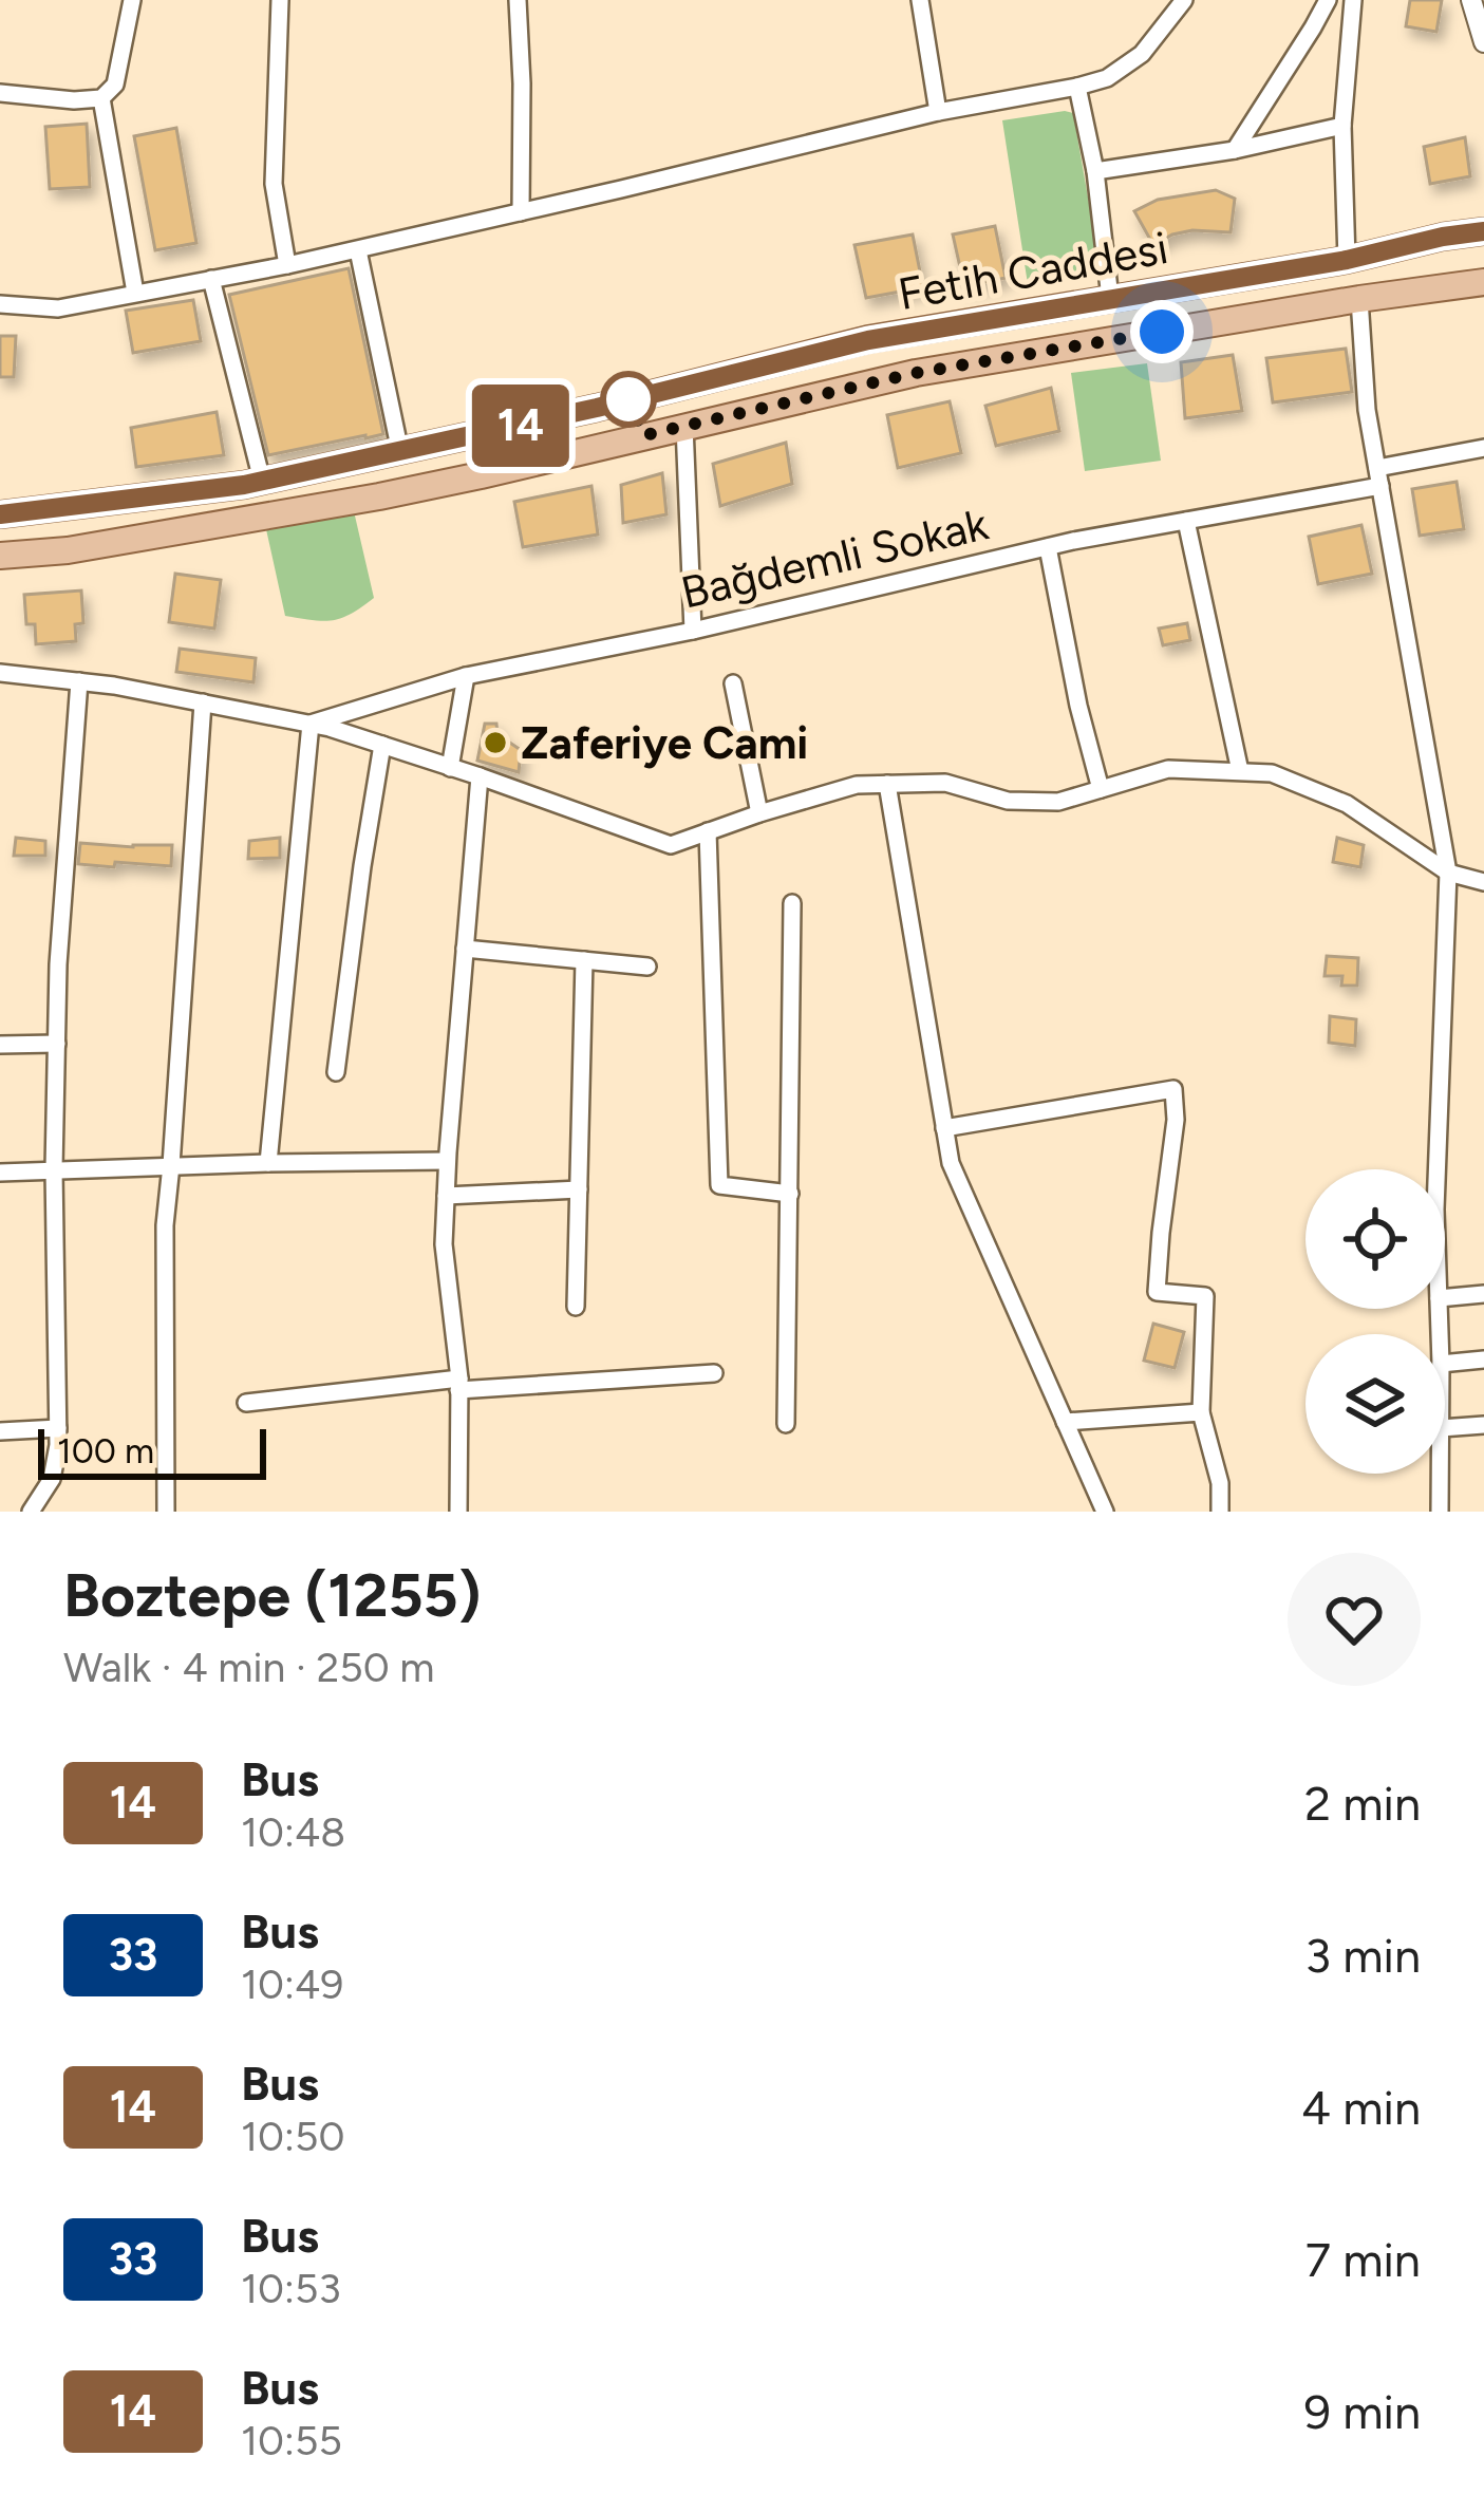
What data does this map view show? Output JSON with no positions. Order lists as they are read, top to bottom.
{
  "streets": {
    "main road": ["Fetih Caddesi"],
    "street": ["Bağdemli Sokak"]
  },
  "places": ["Zaferiye Cami"],
  "lines": ["bus line 14"],
  "scale_bar": "100 m",
  "page": {
    "on_map": "14",
    "scale": "100 m",
    "heading": ["Boztepe (1255)", "Walk · 4 min · 250 m"],
    "list": [
      {
        "mark": "14",
        "name": "Bus",
        "note": "10:48",
        "value": "2 min"
      },
      {
        "mark": "33",
        "name": "Bus",
        "note": "10:49",
        "value": "3 min"
      },
      {
        "mark": "14",
        "name": "Bus",
        "note": "10:50",
        "value": "4 min"
      },
      {
        "mark": "33",
        "name": "Bus",
        "note": "10:53",
        "value": "7 min"
      },
      {
        "mark": "14",
        "name": "Bus",
        "note": "10:55",
        "value": "9 min"
      }
    ]
  }
}
